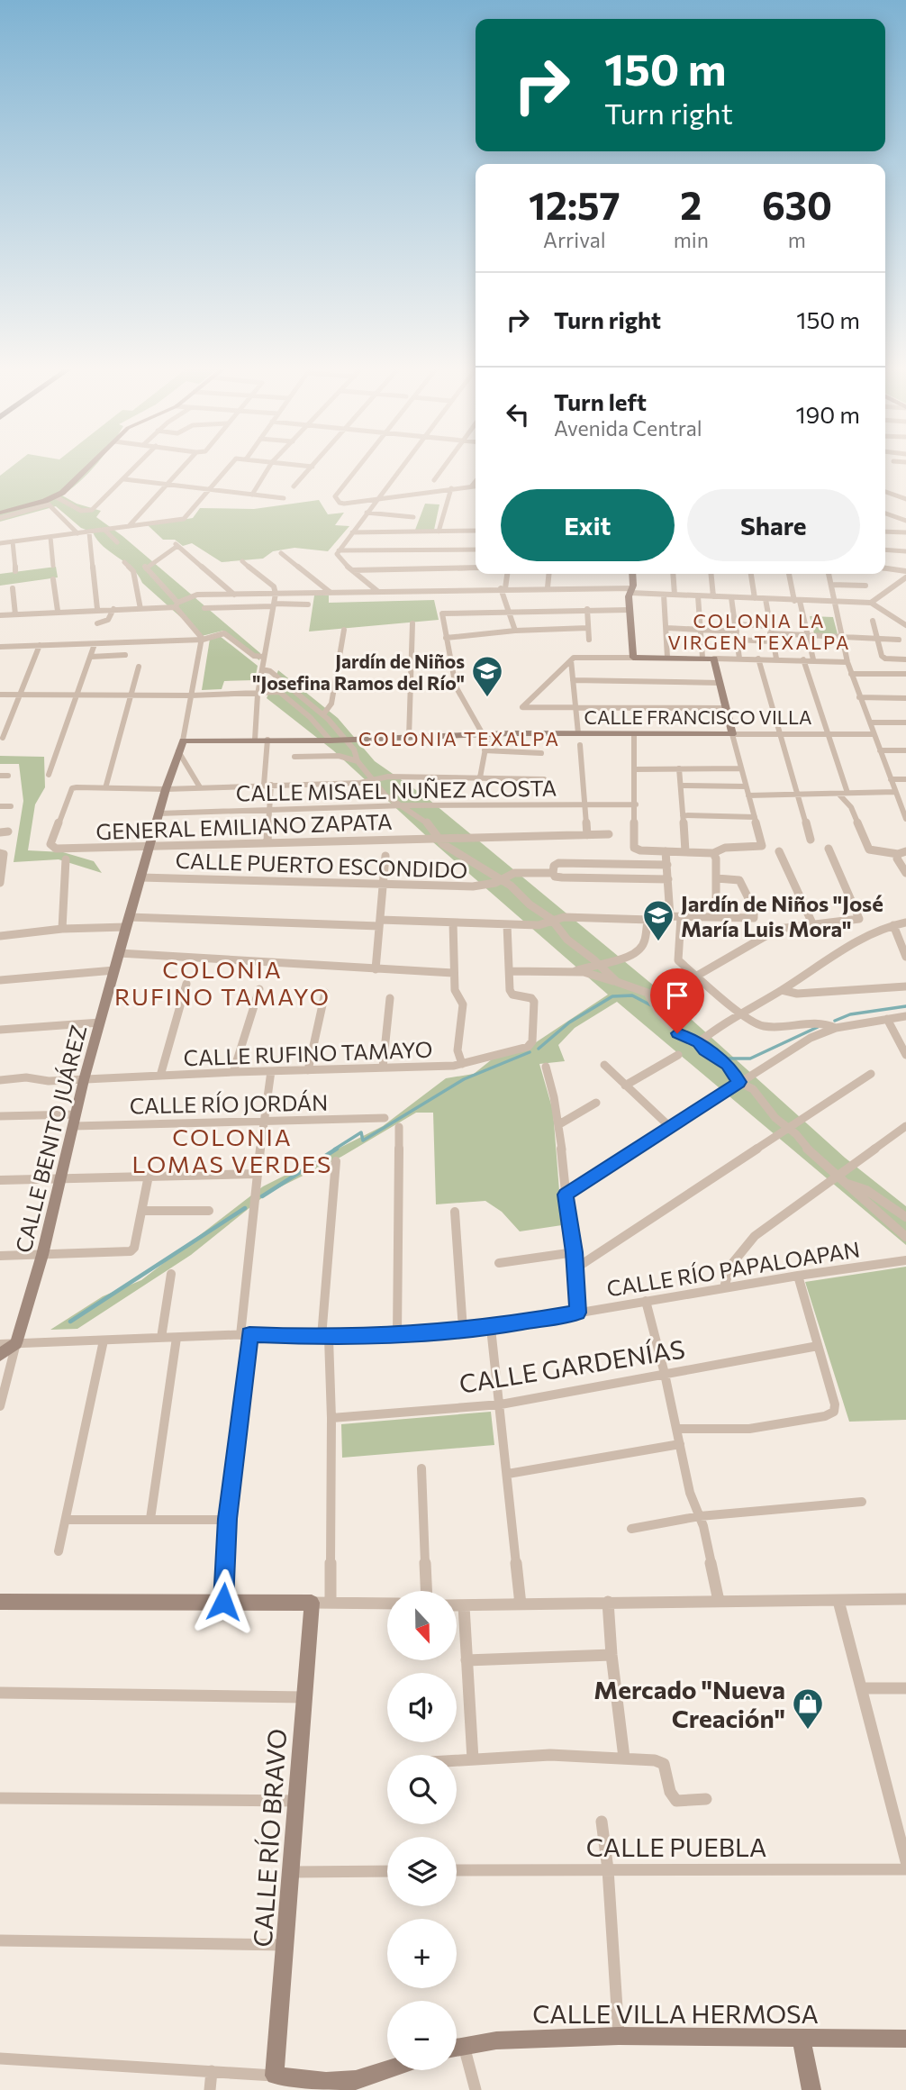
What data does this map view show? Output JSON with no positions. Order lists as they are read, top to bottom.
{
  "streets": {
    "street": [
      "CALLE FRANCISCO VILLA",
      "CALLE MISAEL NUÑEZ ACOSTA",
      "GENERAL EMILIANO ZAPATA",
      "CALLE PUERTO ESCONDIDO",
      "CALLE RUFINO TAMAYO",
      "CALLE RÍO JORDÁN",
      "CALLE BENITO JUÁREZ",
      "CALLE RÍO PAPALOAPAN",
      "CALLE GARDENÍAS",
      "CALLE RÍO BRAVO",
      "CALLE PUEBLA",
      "CALLE VILLA HERMOSA"
    ]
  },
  "crossings": [
    ["CALLE FRANCISCO VILLA", "CALLE BENITO JUÁREZ"],
    ["CALLE MISAEL NUÑEZ ACOSTA", "CALLE BENITO JUÁREZ"],
    ["GENERAL EMILIANO ZAPATA", "CALLE BENITO JUÁREZ"],
    ["CALLE PUERTO ESCONDIDO", "CALLE BENITO JUÁREZ"],
    ["CALLE RUFINO TAMAYO", "CALLE BENITO JUÁREZ"],
    ["CALLE RÍO JORDÁN", "CALLE BENITO JUÁREZ"],
    ["CALLE BENITO JUÁREZ", "CALLE RÍO PAPALOAPAN"]
  ],
  "districts": [
    "COLONIA LA VIRGEN TEXALPA",
    "COLONIA TEXALPA",
    "COLONIA RUFINO TAMAYO",
    "COLONIA LOMAS VERDES"
  ],
  "places": {
    "school or university": ["Jardín de Niños \"Josefina Ramos del Río\"", "Jardín de Niños \"José María Luis Mora\""],
    "shop": ["Mercado \"Nueva Creación\""]
  },
  "north": "bottom",
  "page": {
    "turn": ["150 m", "Turn right"],
    "eta": [
      "12:57",
      "Arrival",
      "2",
      "min",
      "630",
      "m"
    ],
    "list": [
      {
        "name": "Turn right",
        "value": "150 m"
      },
      {
        "name": "Turn left",
        "note": "Avenida Central",
        "value": "190 m"
      }
    ],
    "buttons": ["Exit", "Share"],
    "map_buttons": ["+", "−"]
  }
}
